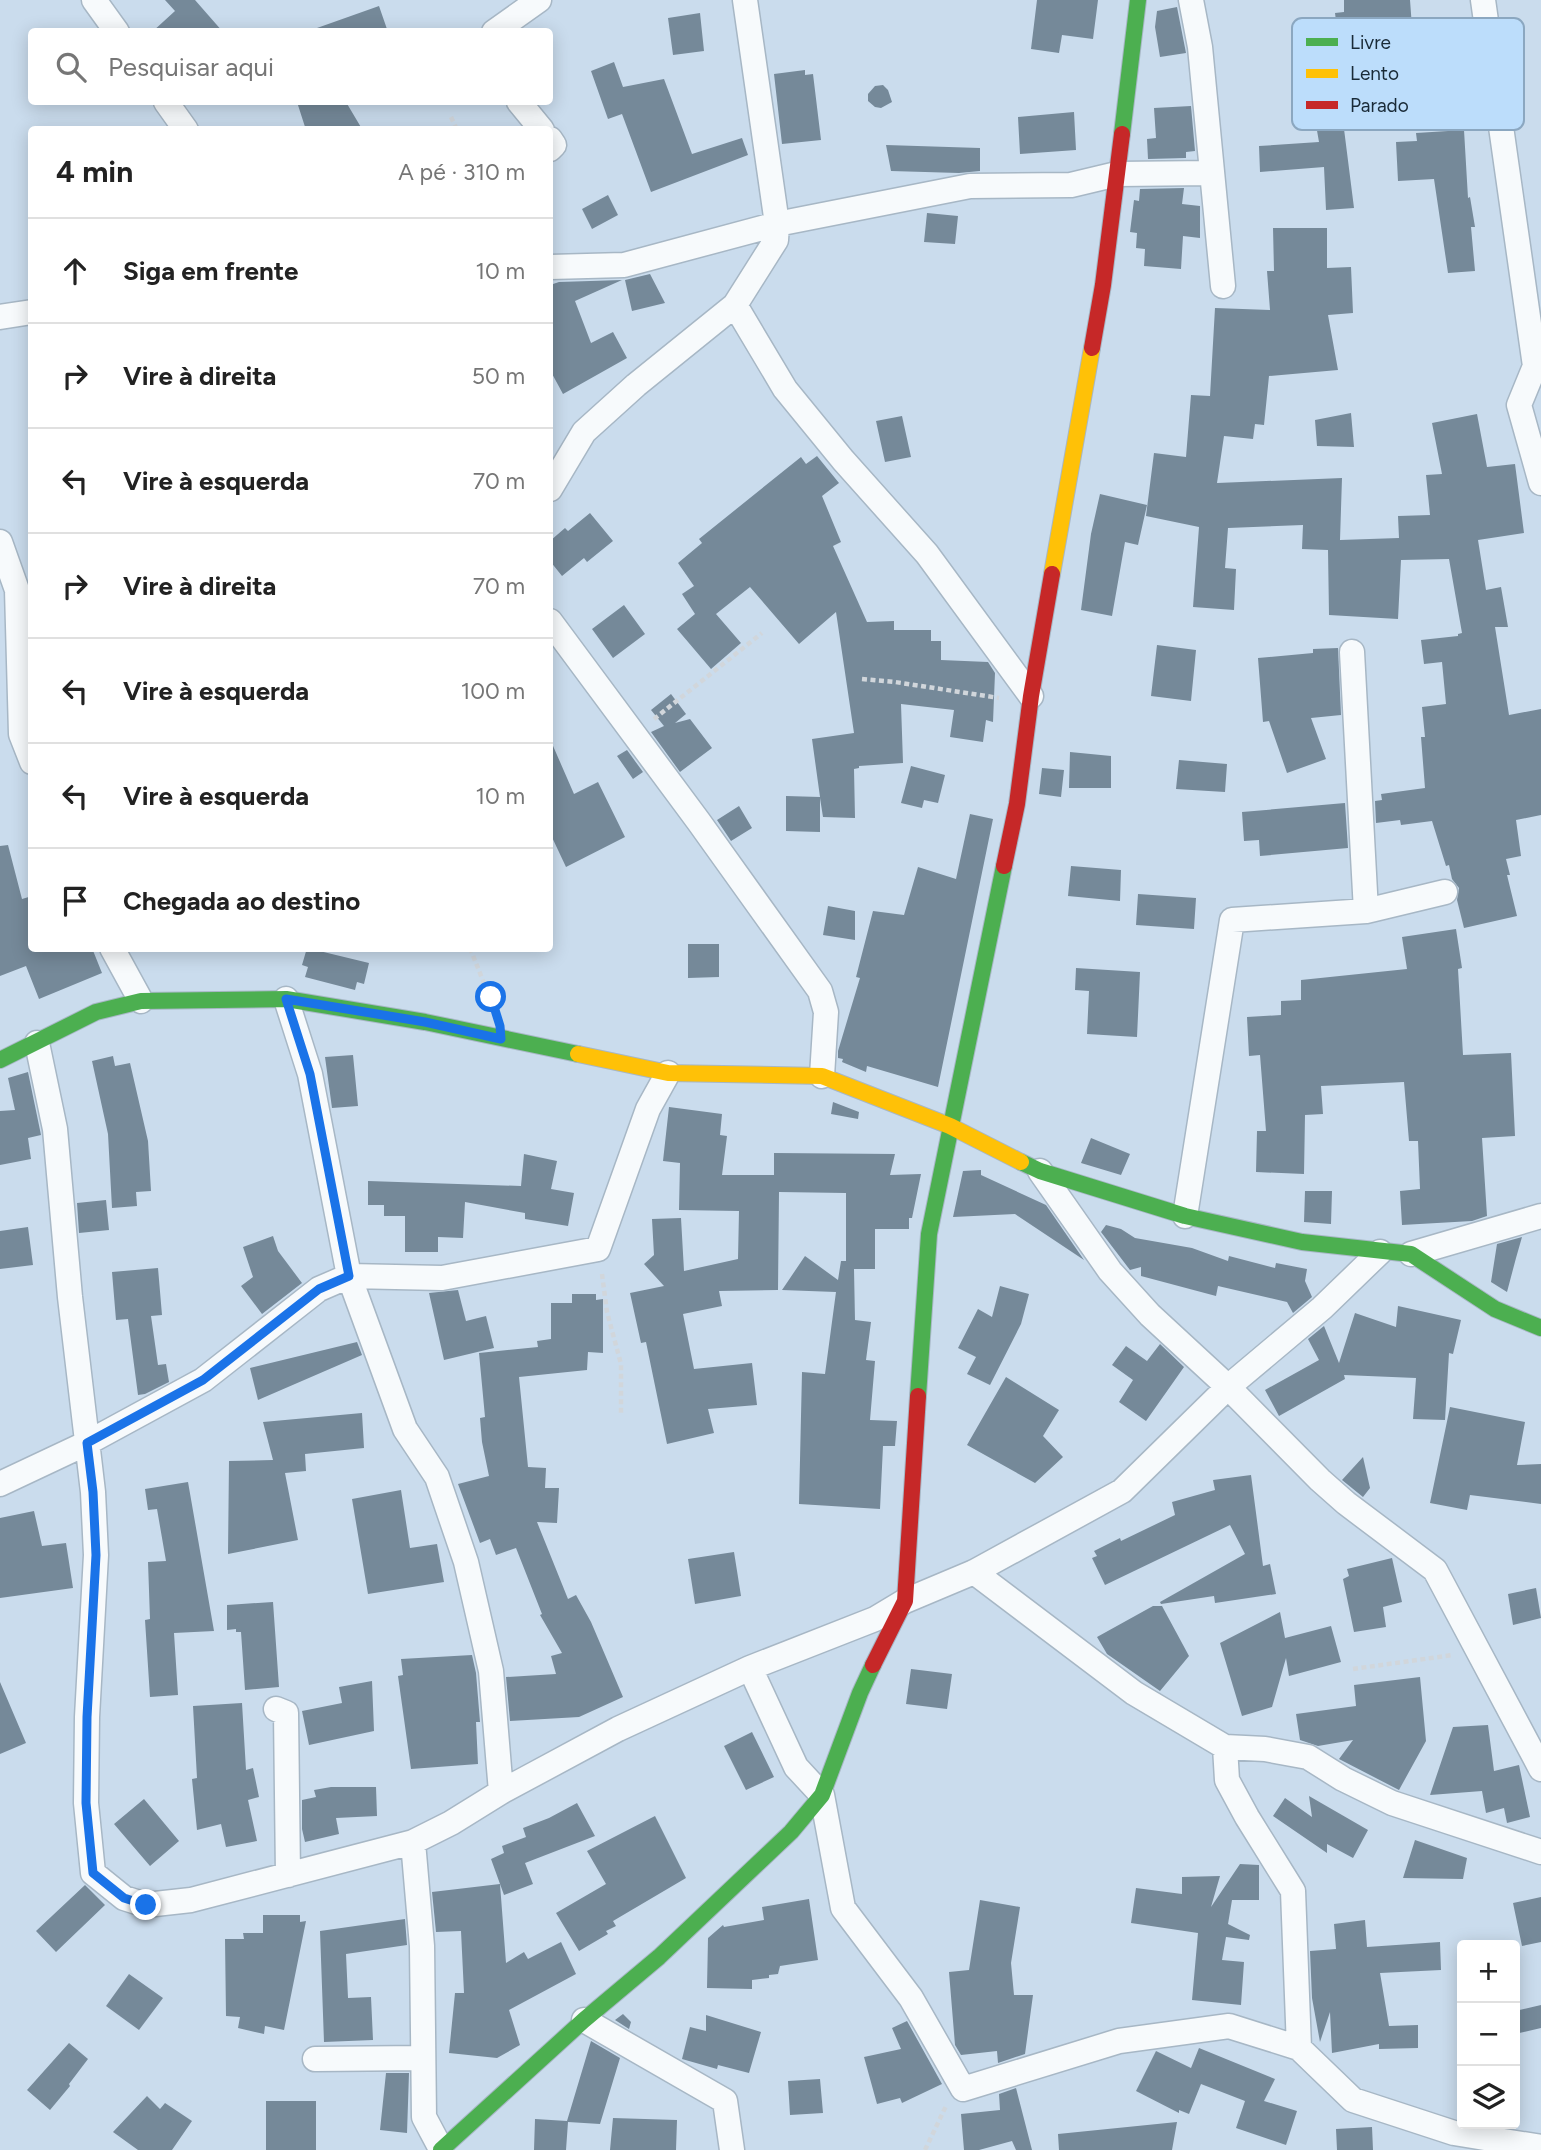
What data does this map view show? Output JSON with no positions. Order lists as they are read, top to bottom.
{
  "legend": ["Livre", "Lento", "Parado"],
  "page": {
    "search": "Pesquisar aqui",
    "heading": ["4 min", "A pé · 310 m"],
    "list": [
      ["Siga em frente", "10 m"],
      ["Vire à direita", "50 m"],
      ["Vire à esquerda", "70 m"],
      ["Vire à direita", "70 m"],
      ["Vire à esquerda", "100 m"],
      ["Vire à esquerda", "10 m"],
      "Chegada ao destino"
    ],
    "map_buttons": ["+", "−"]
  }
}
